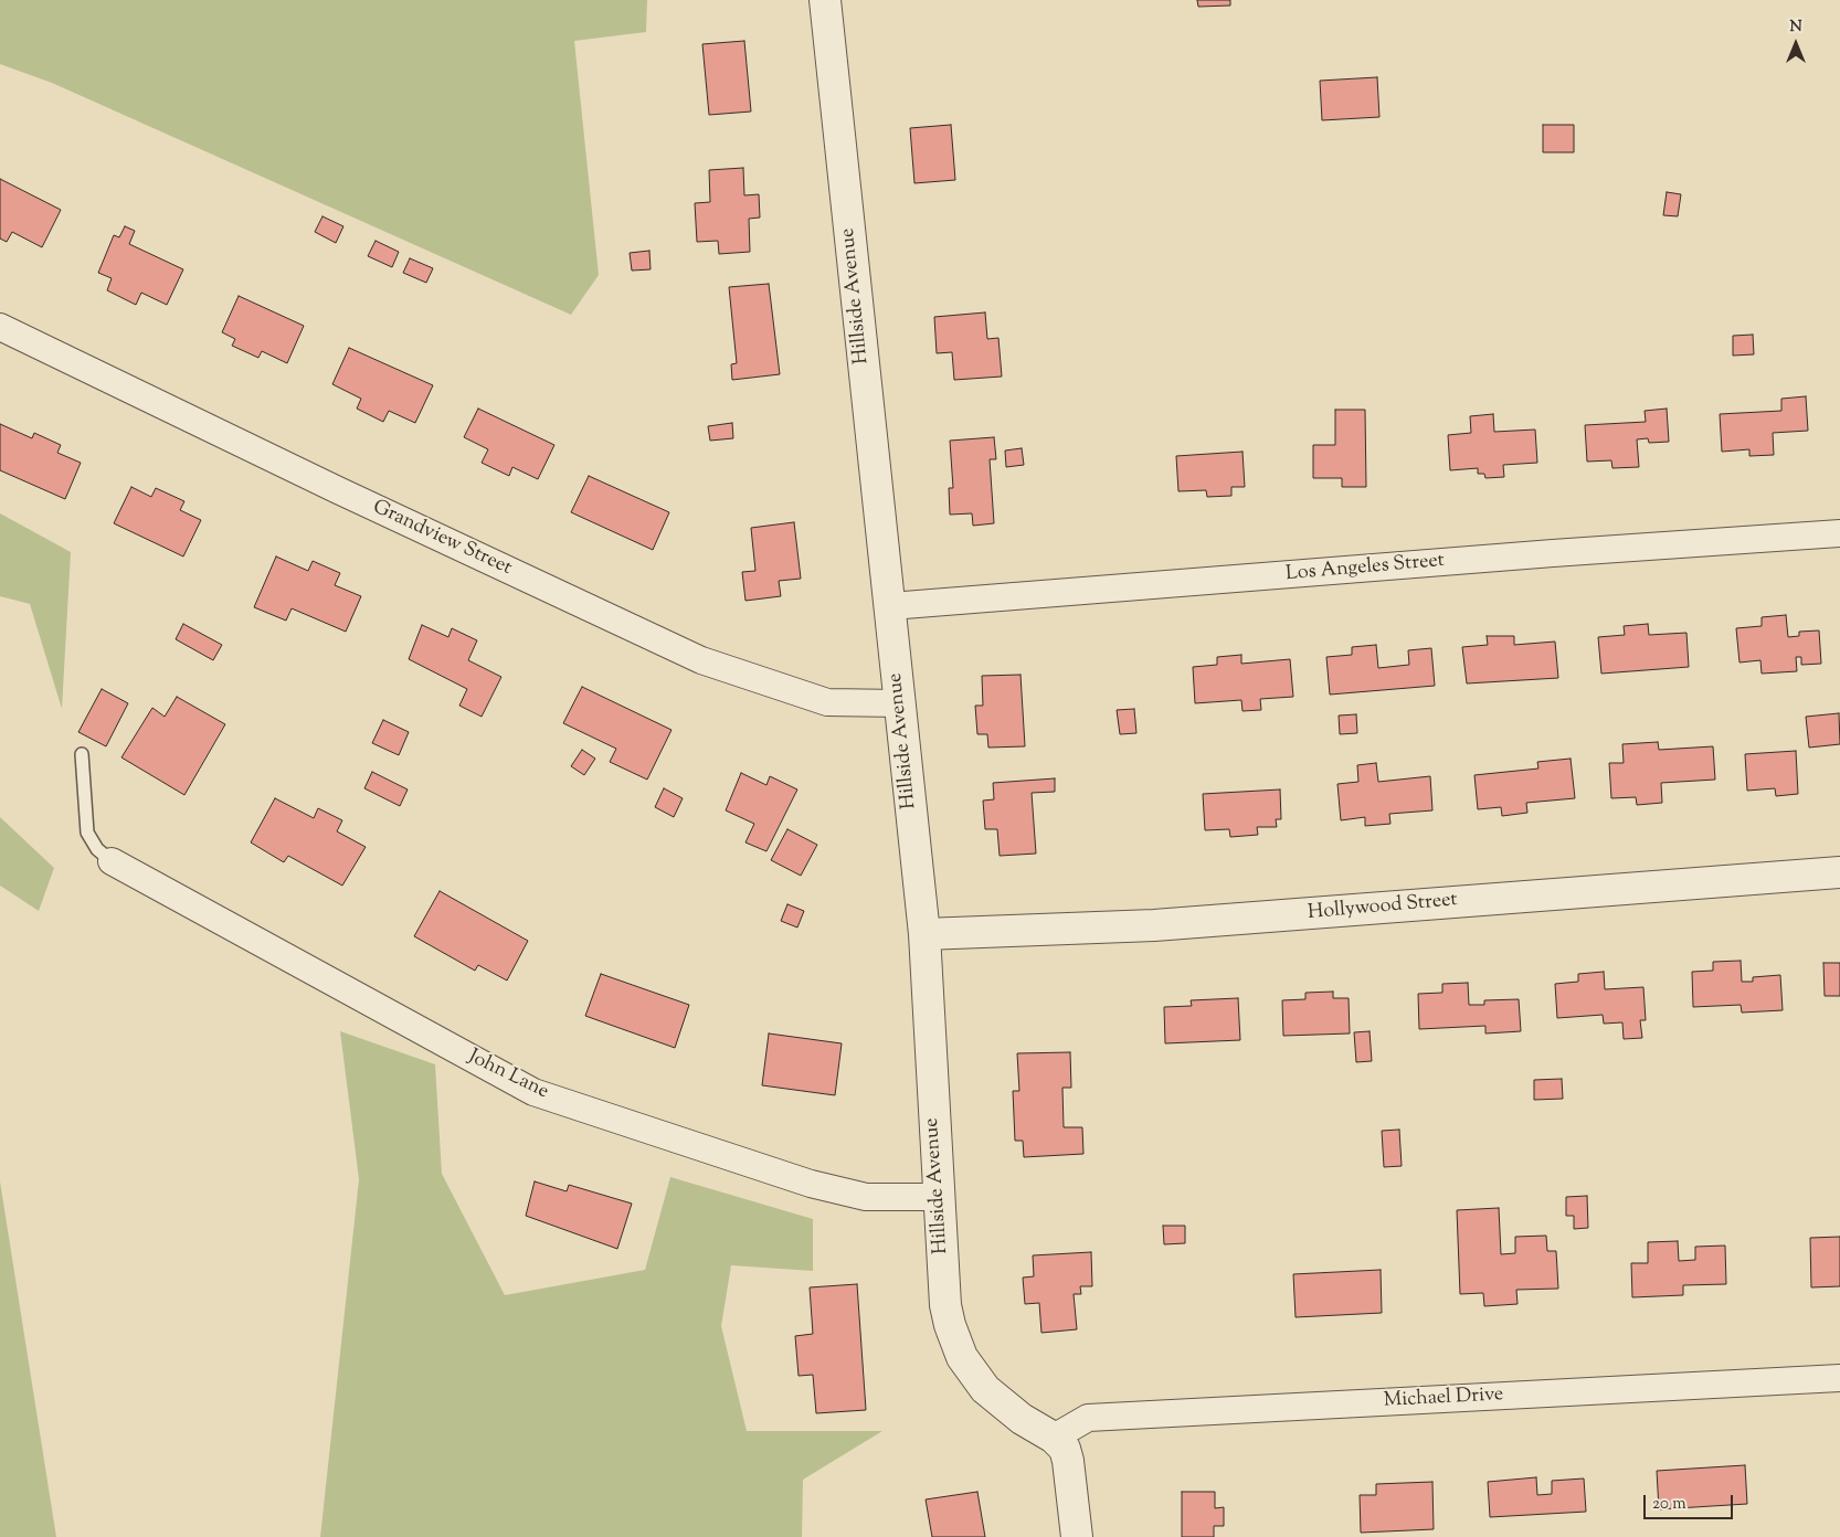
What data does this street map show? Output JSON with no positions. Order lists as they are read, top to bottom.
{
  "streets": {
    "street": [
      "Hillside Avenue",
      "Grandview Street",
      "Los Angeles Street",
      "Hollywood Street",
      "John Lane",
      "Michael Drive"
    ]
  },
  "crossings": [
    ["Hillside Avenue", "Grandview Street"],
    ["Hillside Avenue", "Los Angeles Street"],
    ["Hillside Avenue", "Hollywood Street"],
    ["Hillside Avenue", "John Lane"],
    ["Hillside Avenue", "Michael Drive"]
  ],
  "scale_bar": "20 m",
  "north": "top"
}
